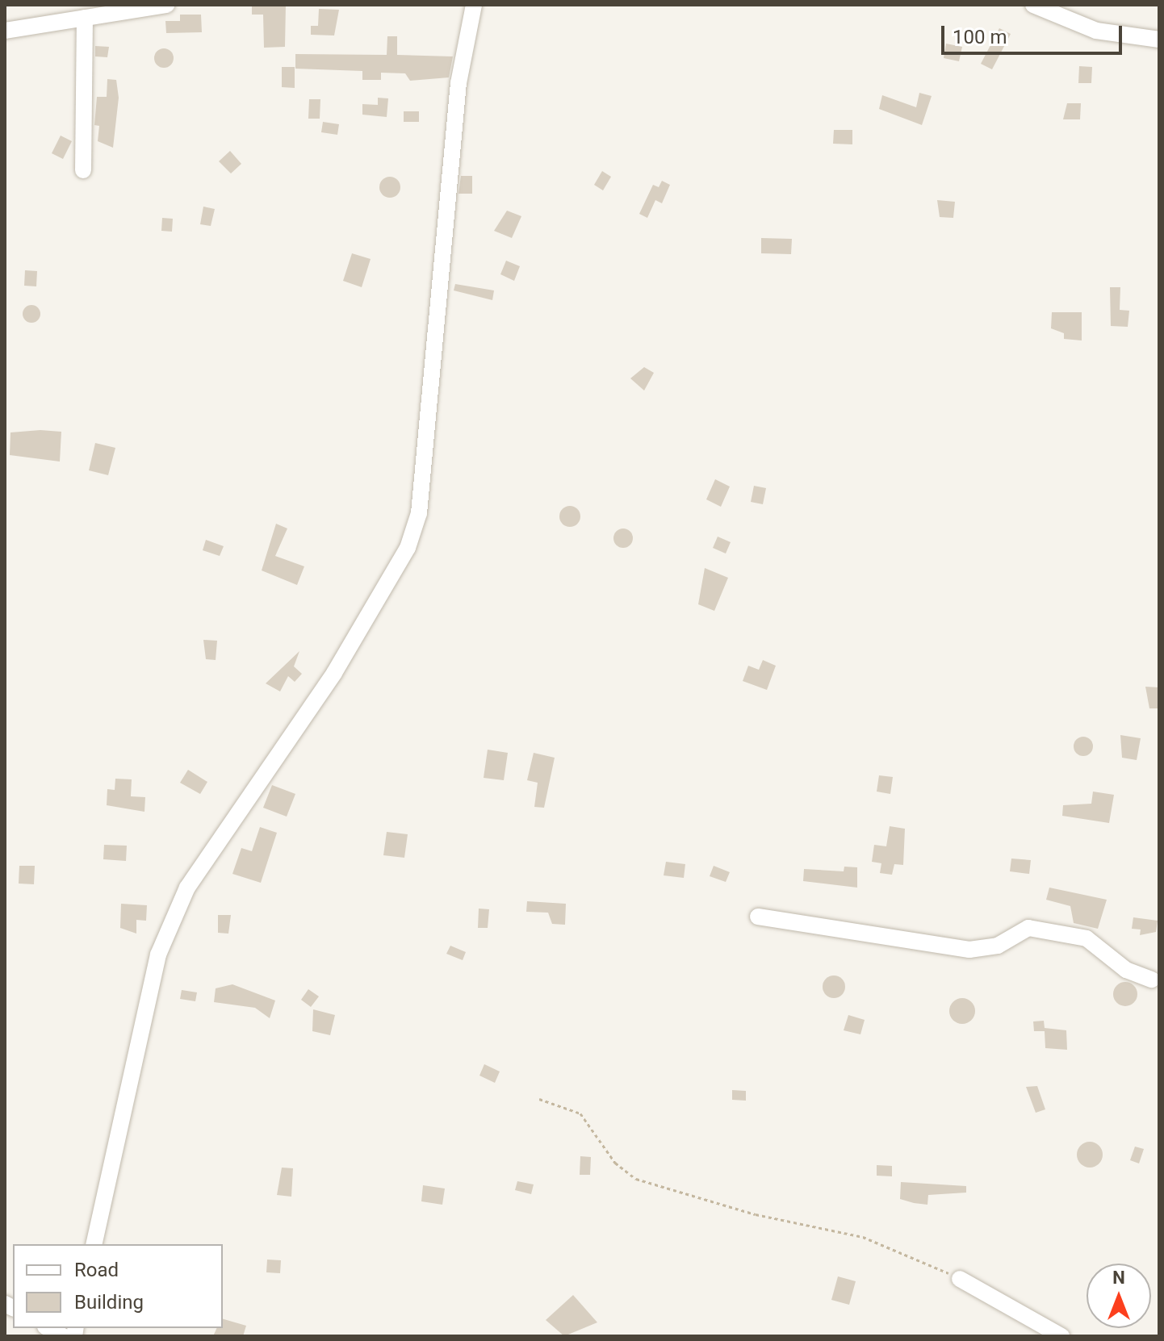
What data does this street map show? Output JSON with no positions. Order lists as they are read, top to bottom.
{
  "legend": ["Road", "Building"],
  "scale_bar": "100 m",
  "north": "top"
}
